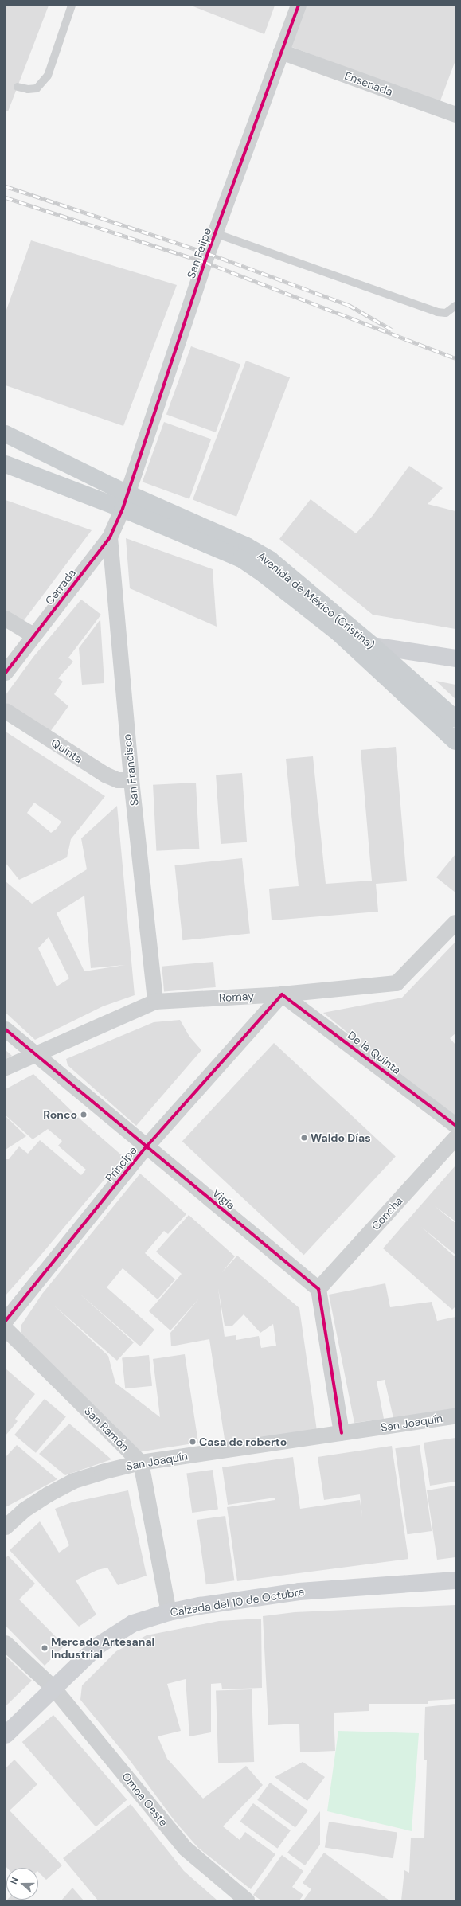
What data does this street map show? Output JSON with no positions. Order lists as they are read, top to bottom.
{
  "streets": {
    "main road": ["Avenida de México (Cristina)", "Calzada del 10 de Octubre"],
    "street": [
      "Ensenada",
      "San Felipe",
      "Cerrada",
      "Quinta",
      "San Francisco",
      "Romay",
      "De la Quinta",
      "Príncipe",
      "Vigía",
      "Concha",
      "San Joaquín",
      "San Ramón",
      "Omoa Oeste"
    ]
  },
  "crossings": [
    ["Ensenada", "San Felipe"],
    ["San Felipe", "Cerrada"],
    ["San Felipe", "Avenida de México (Cristina)"],
    ["Cerrada", "Avenida de México (Cristina)"],
    ["Cerrada", "San Francisco"],
    ["Quinta", "San Francisco"],
    ["San Francisco", "Romay"],
    ["Romay", "De la Quinta"],
    ["Romay", "Príncipe"],
    ["Romay", "Vigía"],
    ["De la Quinta", "Príncipe"],
    ["Príncipe", "Vigía"],
    ["Vigía", "Concha"],
    ["San Joaquín", "San Ramón"],
    ["Calzada del 10 de Octubre", "Omoa Oeste"]
  ],
  "places": [
    "Ronco",
    "Waldo Días",
    "Casa de roberto",
    "Mercado Artesanal Industrial"
  ],
  "north": "left"
}
